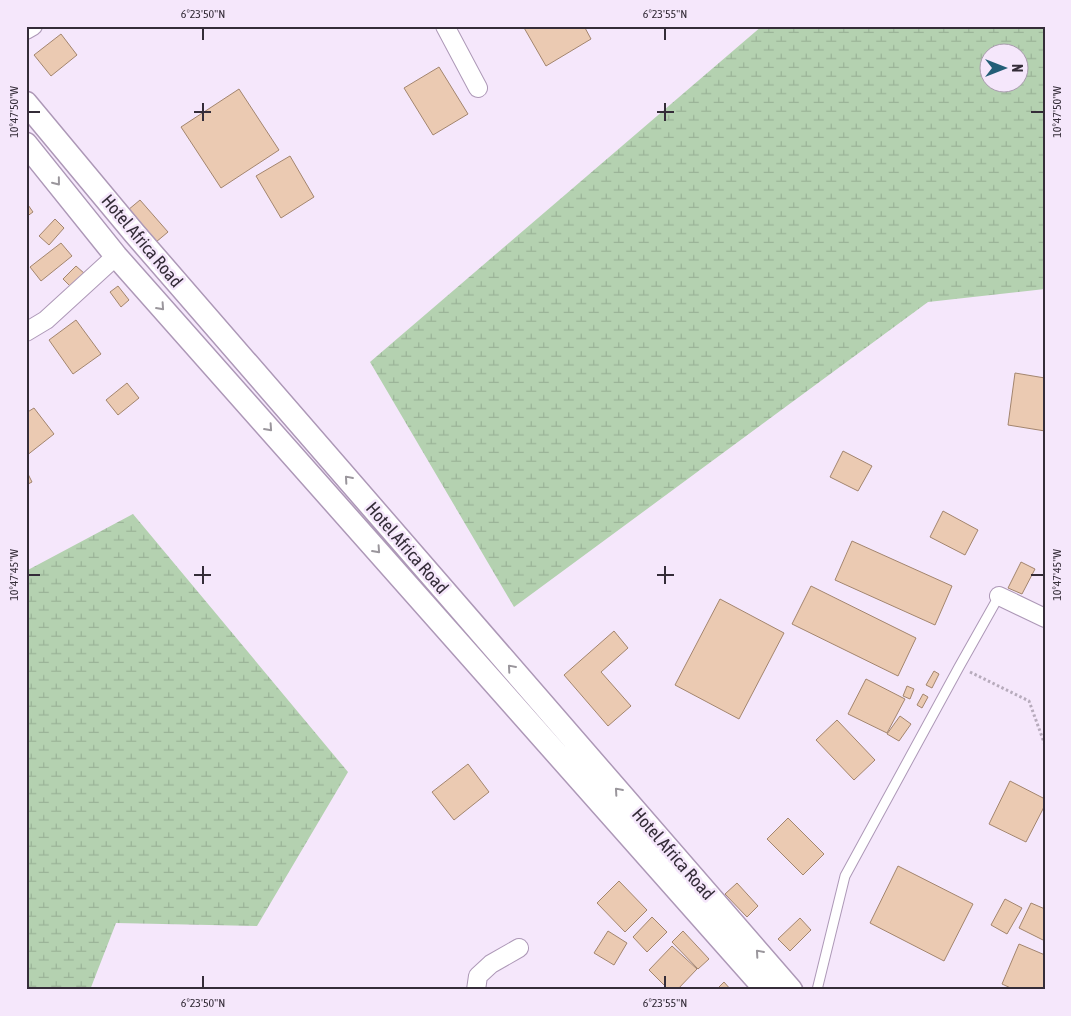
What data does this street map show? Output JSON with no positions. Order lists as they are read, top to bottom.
{
  "streets": {
    "street": ["Hotel Africa Road"]
  },
  "north": "right",
  "coordinates": [
    "6°23'50\"N",
    "6°23'55\"N",
    "10°47'50\"W",
    "10°47'45\"W"
  ]
}
